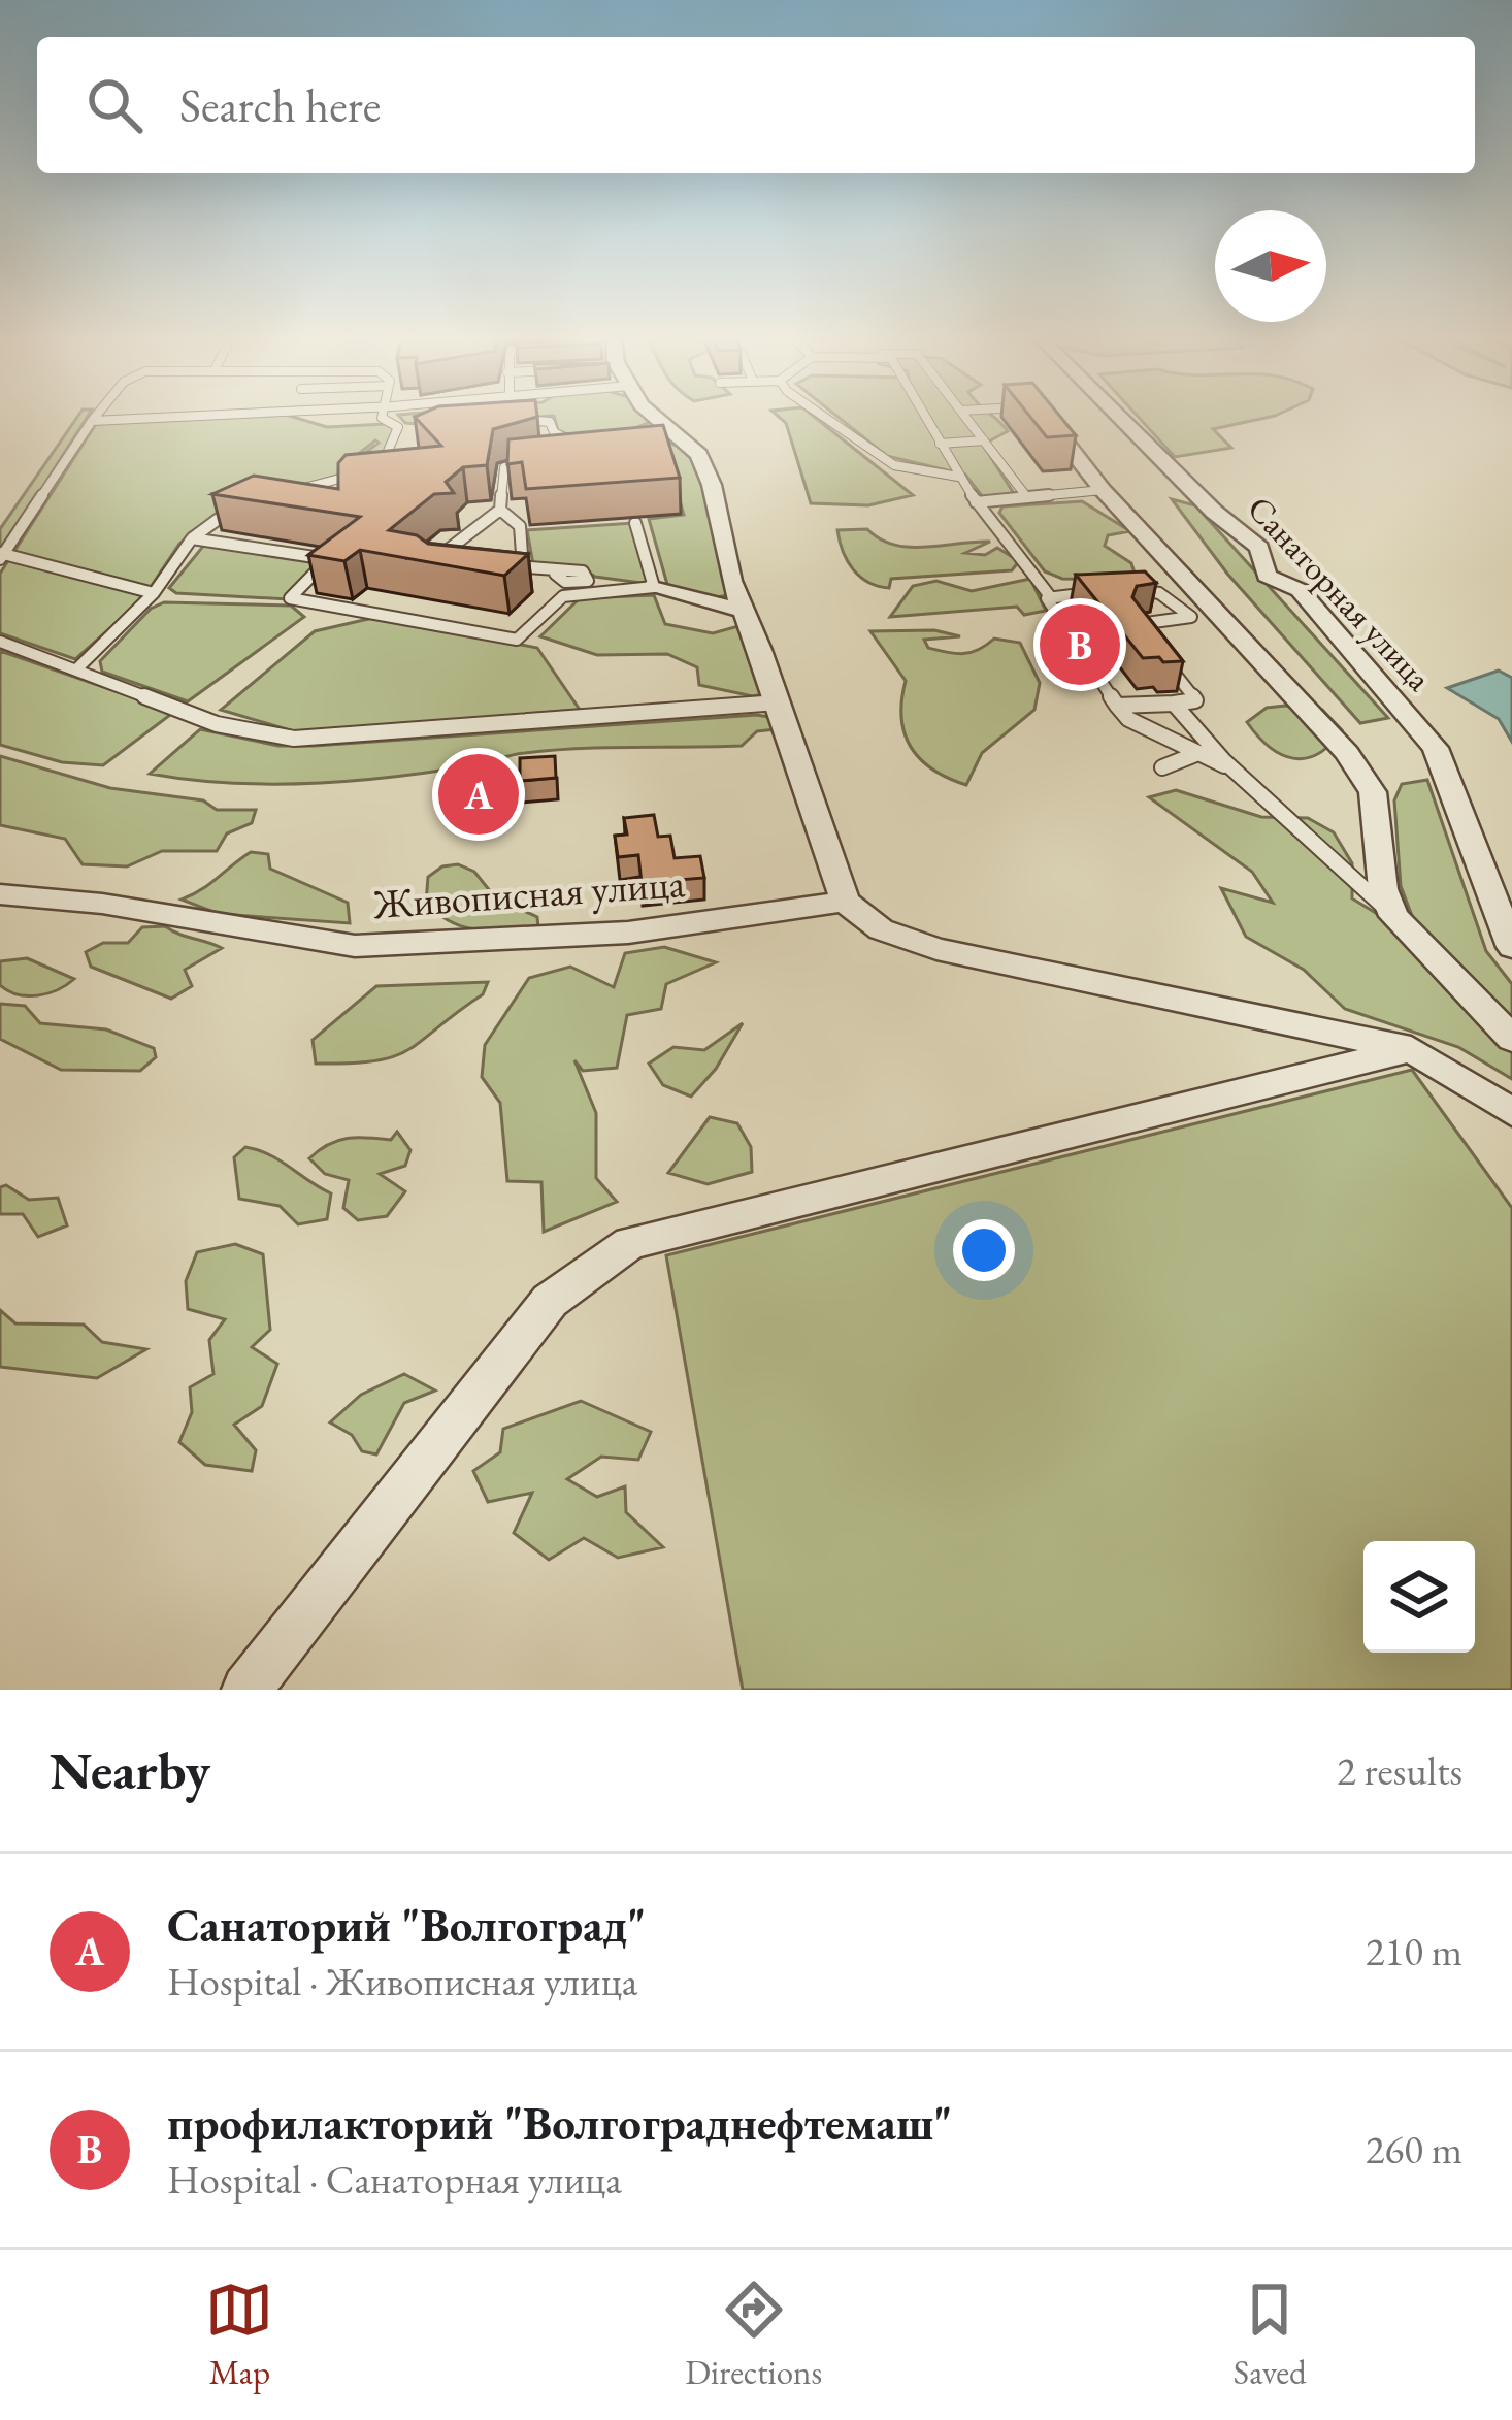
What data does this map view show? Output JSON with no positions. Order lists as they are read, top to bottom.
{
  "streets": {
    "street": ["Санаторная улица", "Живописная улица"]
  },
  "north": "right",
  "page": {
    "search": "Search here",
    "pins": ["B", "A"],
    "heading": ["Nearby", "2 results"],
    "list": [
      {
        "mark": "A",
        "name": "Санаторий \"Волгоград\"",
        "note": "Hospital · Живописная улица",
        "value": "210 m"
      },
      {
        "mark": "B",
        "name": "профилакторий \"Волгограднефтемаш\"",
        "note": "Hospital · Санаторная улица",
        "value": "260 m"
      }
    ],
    "nav": ["Map", "Directions", "Saved"]
  }
}
